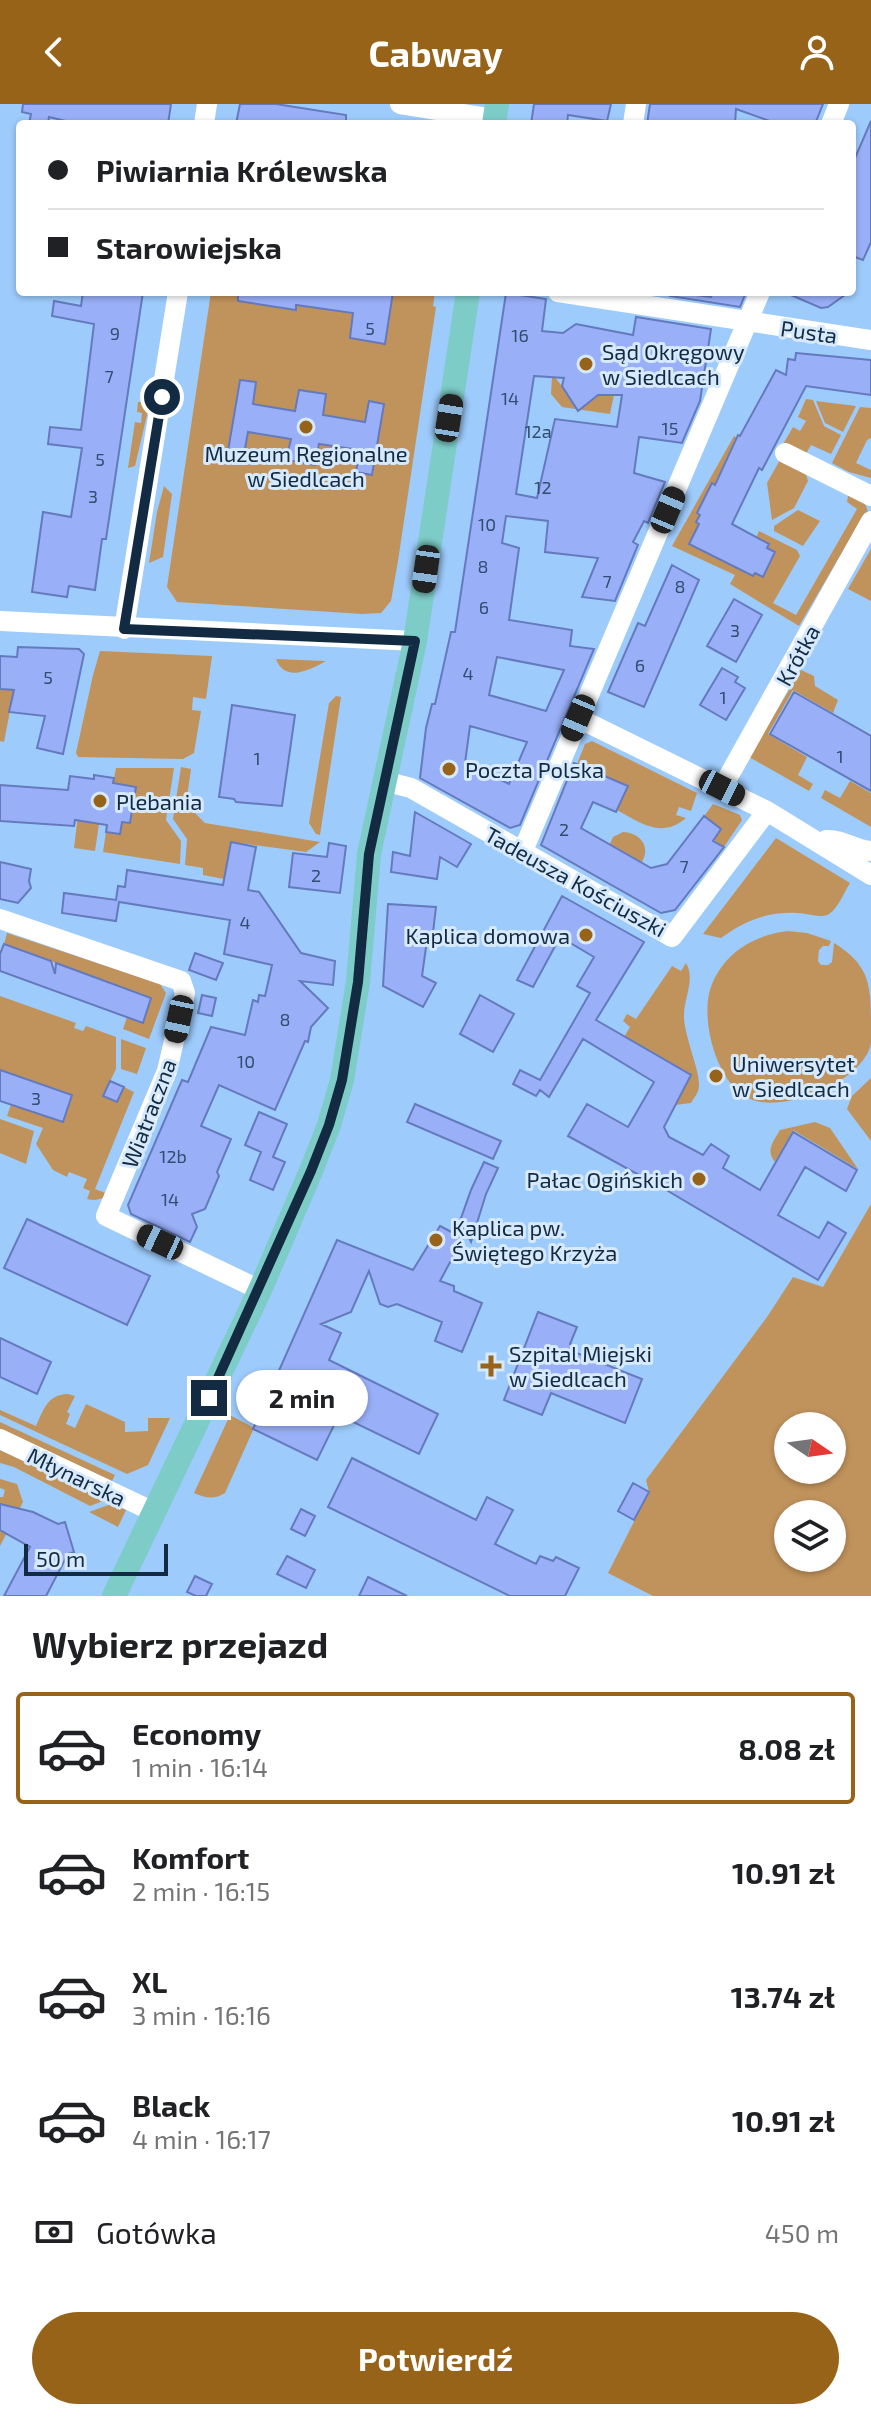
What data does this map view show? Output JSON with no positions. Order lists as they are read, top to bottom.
{
  "streets": {
    "street": [
      "Pusta",
      "Krótka",
      "Tadeusza Kościuszki",
      "Wiatraczna",
      "Młynarska"
    ]
  },
  "places": {
    "other": [
      "Sąd Okręgowy w Siedlcach",
      "Muzeum Regionalne w Siedlcach",
      "Poczta Polska",
      "Plebania",
      "Kaplica domowa",
      "Uniwersytet w Siedlcach",
      "Pałac Ogińskich",
      "Kaplica pw. Świętego Krzyża"
    ],
    "health": ["Szpital Miejski w Siedlcach"]
  },
  "house_numbers": [
    "5",
    "9",
    "16",
    "7",
    "14",
    "15",
    "12a",
    "5",
    "12",
    "3",
    "10",
    "8",
    "7",
    "8",
    "6",
    "3",
    "6",
    "4",
    "5",
    "1",
    "1",
    "1",
    "2",
    "7",
    "2",
    "4",
    "8",
    "10",
    "3",
    "12b",
    "14"
  ],
  "scale_bar": "50 m",
  "north": "right",
  "page": {
    "header": "Cabway",
    "banner": ["Piwiarnia Królewska", "Starowiejska"],
    "bubble": "2 min",
    "scale": "50 m",
    "heading": "Wybierz przejazd",
    "list": [
      {
        "name": "Economy",
        "note": "1 min · 16:14",
        "value": "8.08 zł"
      },
      {
        "name": "Komfort",
        "note": "2 min · 16:15",
        "value": "10.91 zł"
      },
      {
        "name": "XL",
        "note": "3 min · 16:16",
        "value": "13.74 zł"
      },
      {
        "name": "Black",
        "note": "4 min · 16:17",
        "value": "10.91 zł"
      }
    ],
    "pay": ["Gotówka", "450 m"],
    "buttons": "Potwierdź"
  }
}
